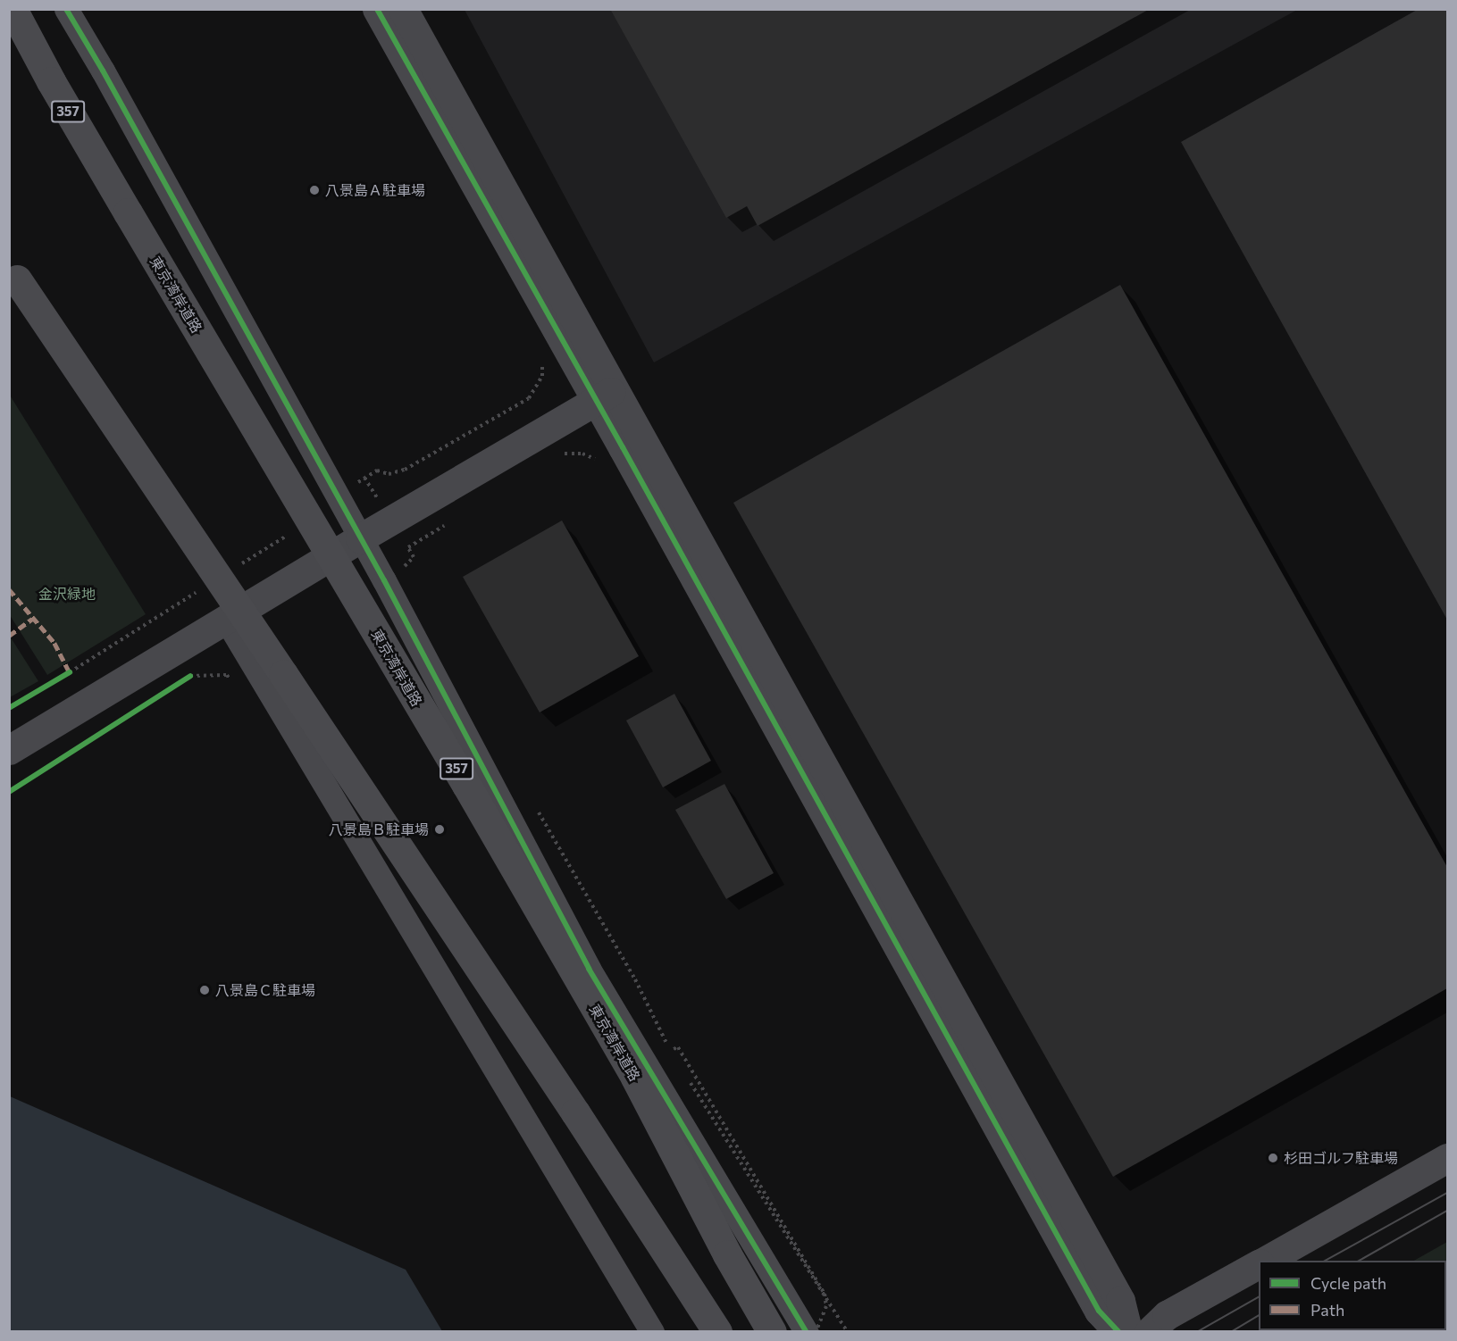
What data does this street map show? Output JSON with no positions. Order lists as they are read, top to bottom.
{
  "streets": {
    "highway": ["357", "東京湾岸道路"]
  },
  "parks": ["金沢緑地"],
  "places": [
    "八景島Ａ駐車場",
    "八景島Ｂ駐車場",
    "八景島Ｃ駐車場",
    "杉田ゴルフ駐車場"
  ],
  "legend": ["Cycle path", "Path"]
}
